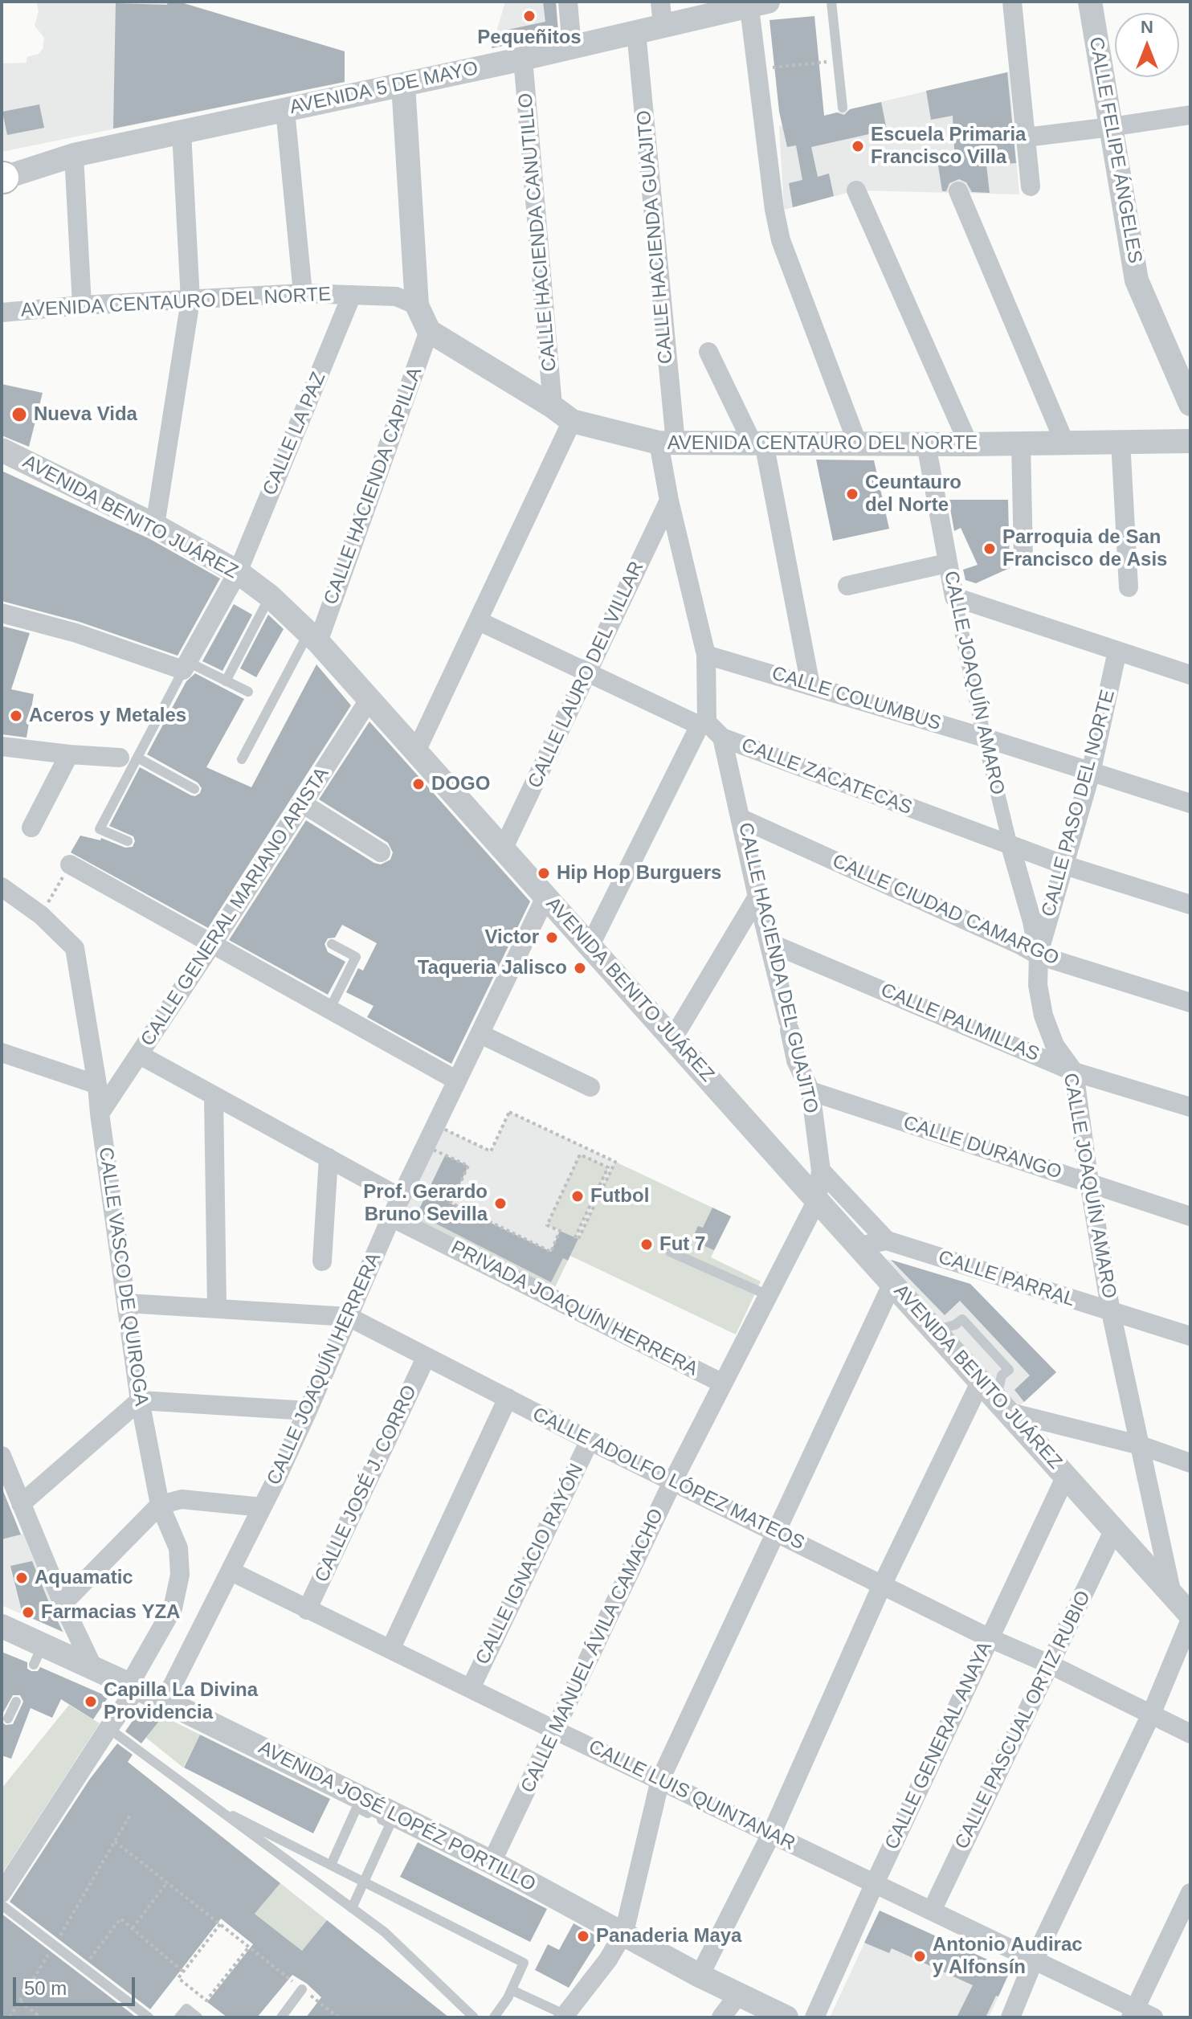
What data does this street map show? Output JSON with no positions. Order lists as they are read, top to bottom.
{
  "streets": {
    "street": [
      "AVENIDA 5 DE MAYO",
      "CALLE FELIPE ÁNGELES",
      "CALLE HACIENDA CANUTILLO",
      "CALLE HACIENDA GUAJITO",
      "AVENIDA CENTAURO DEL NORTE",
      "CALLE LA PAZ",
      "CALLE HACIENDA CAPILLA",
      "AVENIDA BENITO JUÁREZ",
      "CALLE LAURO DEL VILLAR",
      "CALLE JOAQUÍN AMARO",
      "CALLE COLUMBUS",
      "CALLE ZACATECAS",
      "CALLE PASO DEL NORTE",
      "CALLE GENERAL MARIANO ARISTA",
      "CALLE CIUDAD CAMARGO",
      "CALLE HACIENDA DEL GUAJITO",
      "CALLE PALMILLAS",
      "CALLE DURANGO",
      "CALLE VASCO DE QUIROGA",
      "CALLE PARRAL",
      "PRIVADA JOAQUÍN HERRERA",
      "CALLE JOAQUÍN HERRERA",
      "CALLE ADOLFO LÓPEZ MATEOS",
      "CALLE JOSÉ J. CORRO",
      "CALLE IGNACIO RAYÓN",
      "CALLE MANUEL ÁVILA CAMACHO",
      "CALLE PASCUAL ORTIZ RUBIO",
      "CALLE GENERAL ANAYA",
      "CALLE LUIS QUINTANAR",
      "AVENIDA JOSÉ LOPÉZ PORTILLO"
    ]
  },
  "crossings": [
    ["AVENIDA 5 DE MAYO", "CALLE HACIENDA CANUTILLO"],
    ["AVENIDA 5 DE MAYO", "CALLE HACIENDA GUAJITO"],
    ["CALLE HACIENDA CANUTILLO", "AVENIDA CENTAURO DEL NORTE"],
    ["CALLE HACIENDA GUAJITO", "AVENIDA CENTAURO DEL NORTE"],
    ["AVENIDA CENTAURO DEL NORTE", "CALLE LA PAZ"],
    ["AVENIDA CENTAURO DEL NORTE", "CALLE HACIENDA CAPILLA"],
    ["AVENIDA CENTAURO DEL NORTE", "CALLE JOAQUÍN AMARO"],
    ["CALLE LA PAZ", "AVENIDA BENITO JUÁREZ"],
    ["CALLE HACIENDA CAPILLA", "AVENIDA BENITO JUÁREZ"],
    ["AVENIDA BENITO JUÁREZ", "CALLE LAURO DEL VILLAR"],
    ["AVENIDA BENITO JUÁREZ", "CALLE JOAQUÍN AMARO"],
    ["AVENIDA BENITO JUÁREZ", "CALLE GENERAL MARIANO ARISTA"],
    ["AVENIDA BENITO JUÁREZ", "CALLE HACIENDA DEL GUAJITO"],
    ["AVENIDA BENITO JUÁREZ", "CALLE PARRAL"],
    ["AVENIDA BENITO JUÁREZ", "CALLE JOAQUÍN HERRERA"],
    ["AVENIDA BENITO JUÁREZ", "CALLE MANUEL ÁVILA CAMACHO"],
    ["AVENIDA BENITO JUÁREZ", "CALLE PASCUAL ORTIZ RUBIO"],
    ["AVENIDA BENITO JUÁREZ", "CALLE GENERAL ANAYA"],
    ["CALLE LAURO DEL VILLAR", "CALLE ZACATECAS"],
    ["CALLE JOAQUÍN AMARO", "CALLE COLUMBUS"],
    ["CALLE JOAQUÍN AMARO", "CALLE ZACATECAS"],
    ["CALLE JOAQUÍN AMARO", "CALLE PASO DEL NORTE"],
    ["CALLE JOAQUÍN AMARO", "CALLE CIUDAD CAMARGO"],
    ["CALLE JOAQUÍN AMARO", "CALLE PALMILLAS"],
    ["CALLE JOAQUÍN AMARO", "CALLE DURANGO"],
    ["CALLE JOAQUÍN AMARO", "CALLE PARRAL"],
    ["CALLE COLUMBUS", "CALLE PASO DEL NORTE"],
    ["CALLE ZACATECAS", "CALLE PASO DEL NORTE"],
    ["CALLE ZACATECAS", "CALLE HACIENDA DEL GUAJITO"],
    ["CALLE PASO DEL NORTE", "CALLE CIUDAD CAMARGO"],
    ["CALLE GENERAL MARIANO ARISTA", "CALLE VASCO DE QUIROGA"],
    ["CALLE CIUDAD CAMARGO", "CALLE HACIENDA DEL GUAJITO"],
    ["CALLE HACIENDA DEL GUAJITO", "CALLE PALMILLAS"],
    ["CALLE HACIENDA DEL GUAJITO", "CALLE DURANGO"],
    ["CALLE HACIENDA DEL GUAJITO", "CALLE MANUEL ÁVILA CAMACHO"],
    ["CALLE VASCO DE QUIROGA", "CALLE ADOLFO LÓPEZ MATEOS"],
    ["CALLE VASCO DE QUIROGA", "AVENIDA JOSÉ LOPÉZ PORTILLO"],
    ["PRIVADA JOAQUÍN HERRERA", "CALLE JOAQUÍN HERRERA"],
    ["PRIVADA JOAQUÍN HERRERA", "CALLE MANUEL ÁVILA CAMACHO"],
    ["CALLE JOAQUÍN HERRERA", "CALLE ADOLFO LÓPEZ MATEOS"],
    ["CALLE JOAQUÍN HERRERA", "CALLE LUIS QUINTANAR"],
    ["CALLE JOAQUÍN HERRERA", "AVENIDA JOSÉ LOPÉZ PORTILLO"],
    ["CALLE ADOLFO LÓPEZ MATEOS", "CALLE JOSÉ J. CORRO"],
    ["CALLE ADOLFO LÓPEZ MATEOS", "CALLE IGNACIO RAYÓN"],
    ["CALLE ADOLFO LÓPEZ MATEOS", "CALLE MANUEL ÁVILA CAMACHO"],
    ["CALLE ADOLFO LÓPEZ MATEOS", "CALLE PASCUAL ORTIZ RUBIO"],
    ["CALLE ADOLFO LÓPEZ MATEOS", "CALLE GENERAL ANAYA"],
    ["CALLE JOSÉ J. CORRO", "CALLE LUIS QUINTANAR"],
    ["CALLE IGNACIO RAYÓN", "CALLE LUIS QUINTANAR"],
    ["CALLE MANUEL ÁVILA CAMACHO", "CALLE LUIS QUINTANAR"],
    ["CALLE MANUEL ÁVILA CAMACHO", "AVENIDA JOSÉ LOPÉZ PORTILLO"],
    ["CALLE PASCUAL ORTIZ RUBIO", "CALLE LUIS QUINTANAR"],
    ["CALLE GENERAL ANAYA", "CALLE LUIS QUINTANAR"]
  ],
  "places": [
    "Pequeñitos",
    "Escuela Primaria Francisco Villa",
    "Nueva Vida",
    "Ceuntauro del Norte",
    "Parroquia de San Francisco de Asis",
    "Aceros y Metales",
    "DOGO",
    "Hip Hop Burguers",
    "Victor",
    "Taqueria Jalisco",
    "Futbol",
    "Prof. Gerardo Bruno Sevilla",
    "Fut 7",
    "Aquamatic",
    "Farmacias YZA",
    "Capilla La Divina Providencia",
    "Panaderia Maya",
    "Antonio Audirac y Alfonsín"
  ],
  "scale_bar": "50 m",
  "north": "top"
}
